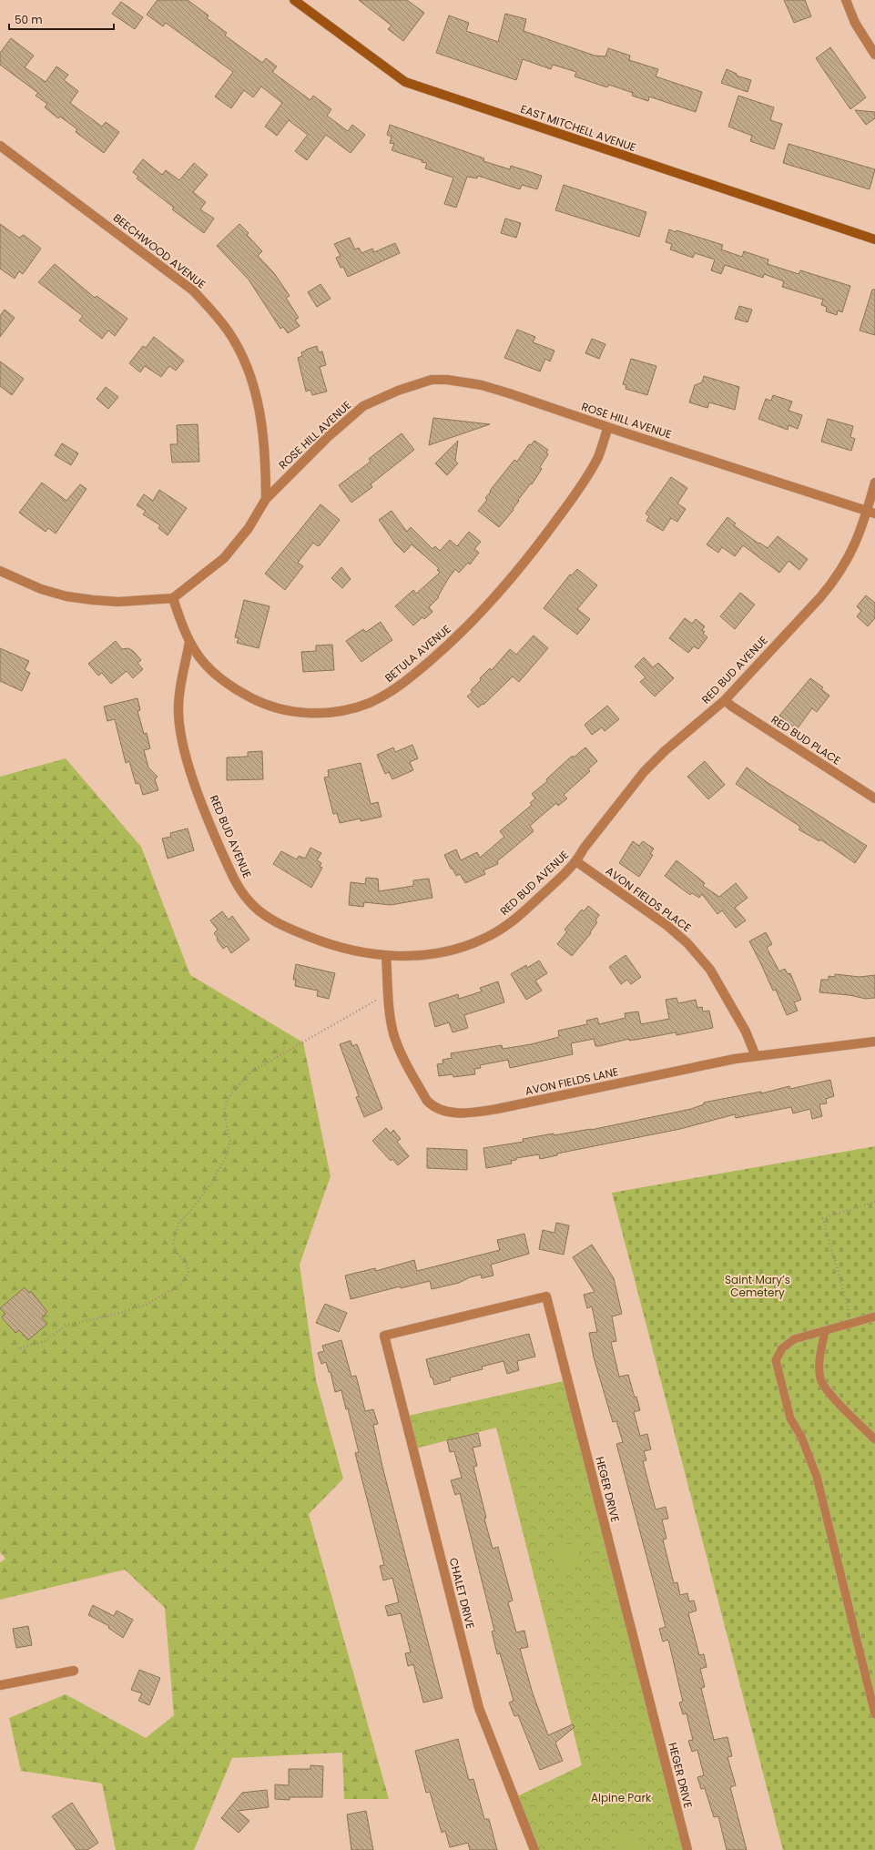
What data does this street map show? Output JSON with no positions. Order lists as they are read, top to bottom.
{
  "streets": {
    "street": [
      "EAST MITCHELL AVENUE",
      "BEECHWOOD AVENUE",
      "ROSE HILL AVENUE",
      "BETULA AVENUE",
      "RED BUD AVENUE",
      "RED BUD PLACE",
      "AVON FIELDS PLACE",
      "AVON FIELDS LANE",
      "HEGER DRIVE",
      "CHALET DRIVE"
    ]
  },
  "crossings": [
    ["BEECHWOOD AVENUE", "ROSE HILL AVENUE"],
    ["ROSE HILL AVENUE", "BETULA AVENUE"],
    ["ROSE HILL AVENUE", "RED BUD AVENUE"],
    ["BETULA AVENUE", "RED BUD AVENUE"],
    ["RED BUD AVENUE", "RED BUD PLACE"],
    ["RED BUD AVENUE", "AVON FIELDS PLACE"],
    ["RED BUD AVENUE", "AVON FIELDS LANE"],
    ["AVON FIELDS PLACE", "AVON FIELDS LANE"],
    ["HEGER DRIVE", "CHALET DRIVE"]
  ],
  "parks": ["Saint Mary’s Cemetery", "Alpine Park"],
  "scale_bar": "50 m"
}
